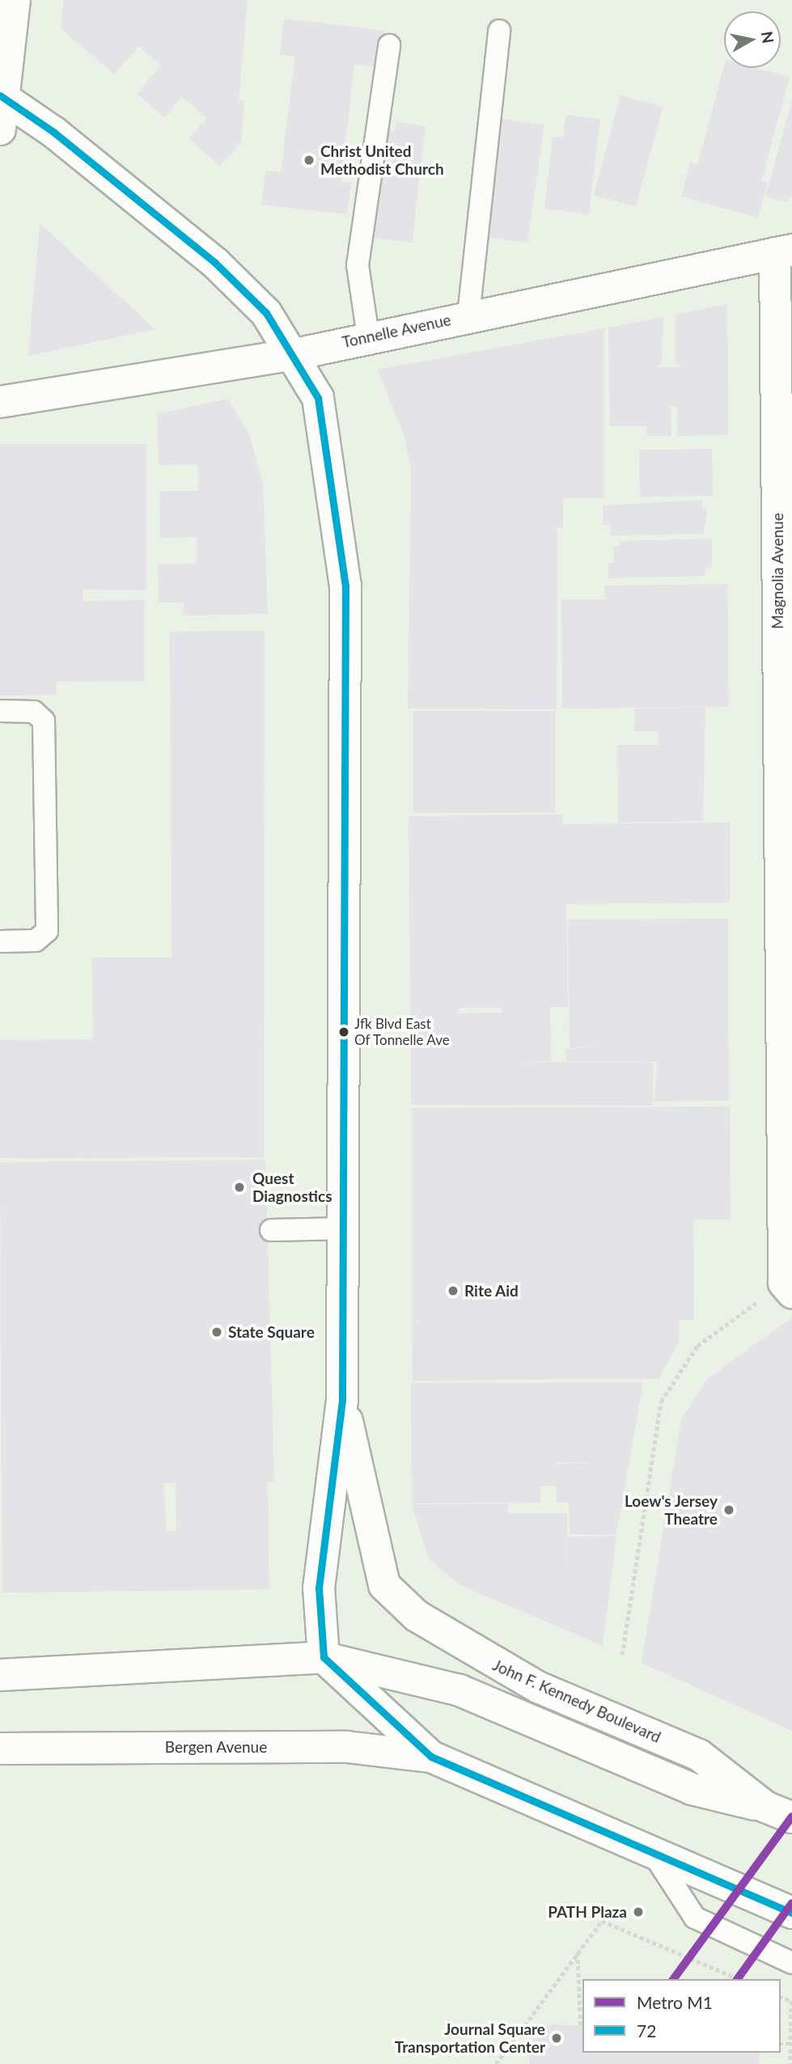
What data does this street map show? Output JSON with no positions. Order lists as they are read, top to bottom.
{
  "streets": {
    "main road": [
      "Tonnelle Avenue",
      "Magnolia Avenue",
      "John F. Kennedy Boulevard",
      "Bergen Avenue"
    ]
  },
  "crossings": [
    ["Tonnelle Avenue", "Magnolia Avenue"],
    ["Tonnelle Avenue", "John F. Kennedy Boulevard"]
  ],
  "places": [
    "Christ United Methodist Church",
    "Jfk Blvd East Of Tonnelle Ave",
    "Quest Diagnostics",
    "Rite Aid",
    "State Square",
    "Loew's Jersey Theatre",
    "PATH Plaza",
    "Journal Square Transportation Center"
  ],
  "lines": ["transit line 72", "metro line M1"],
  "legend": ["Metro M1", "72"],
  "north": "right"
}
